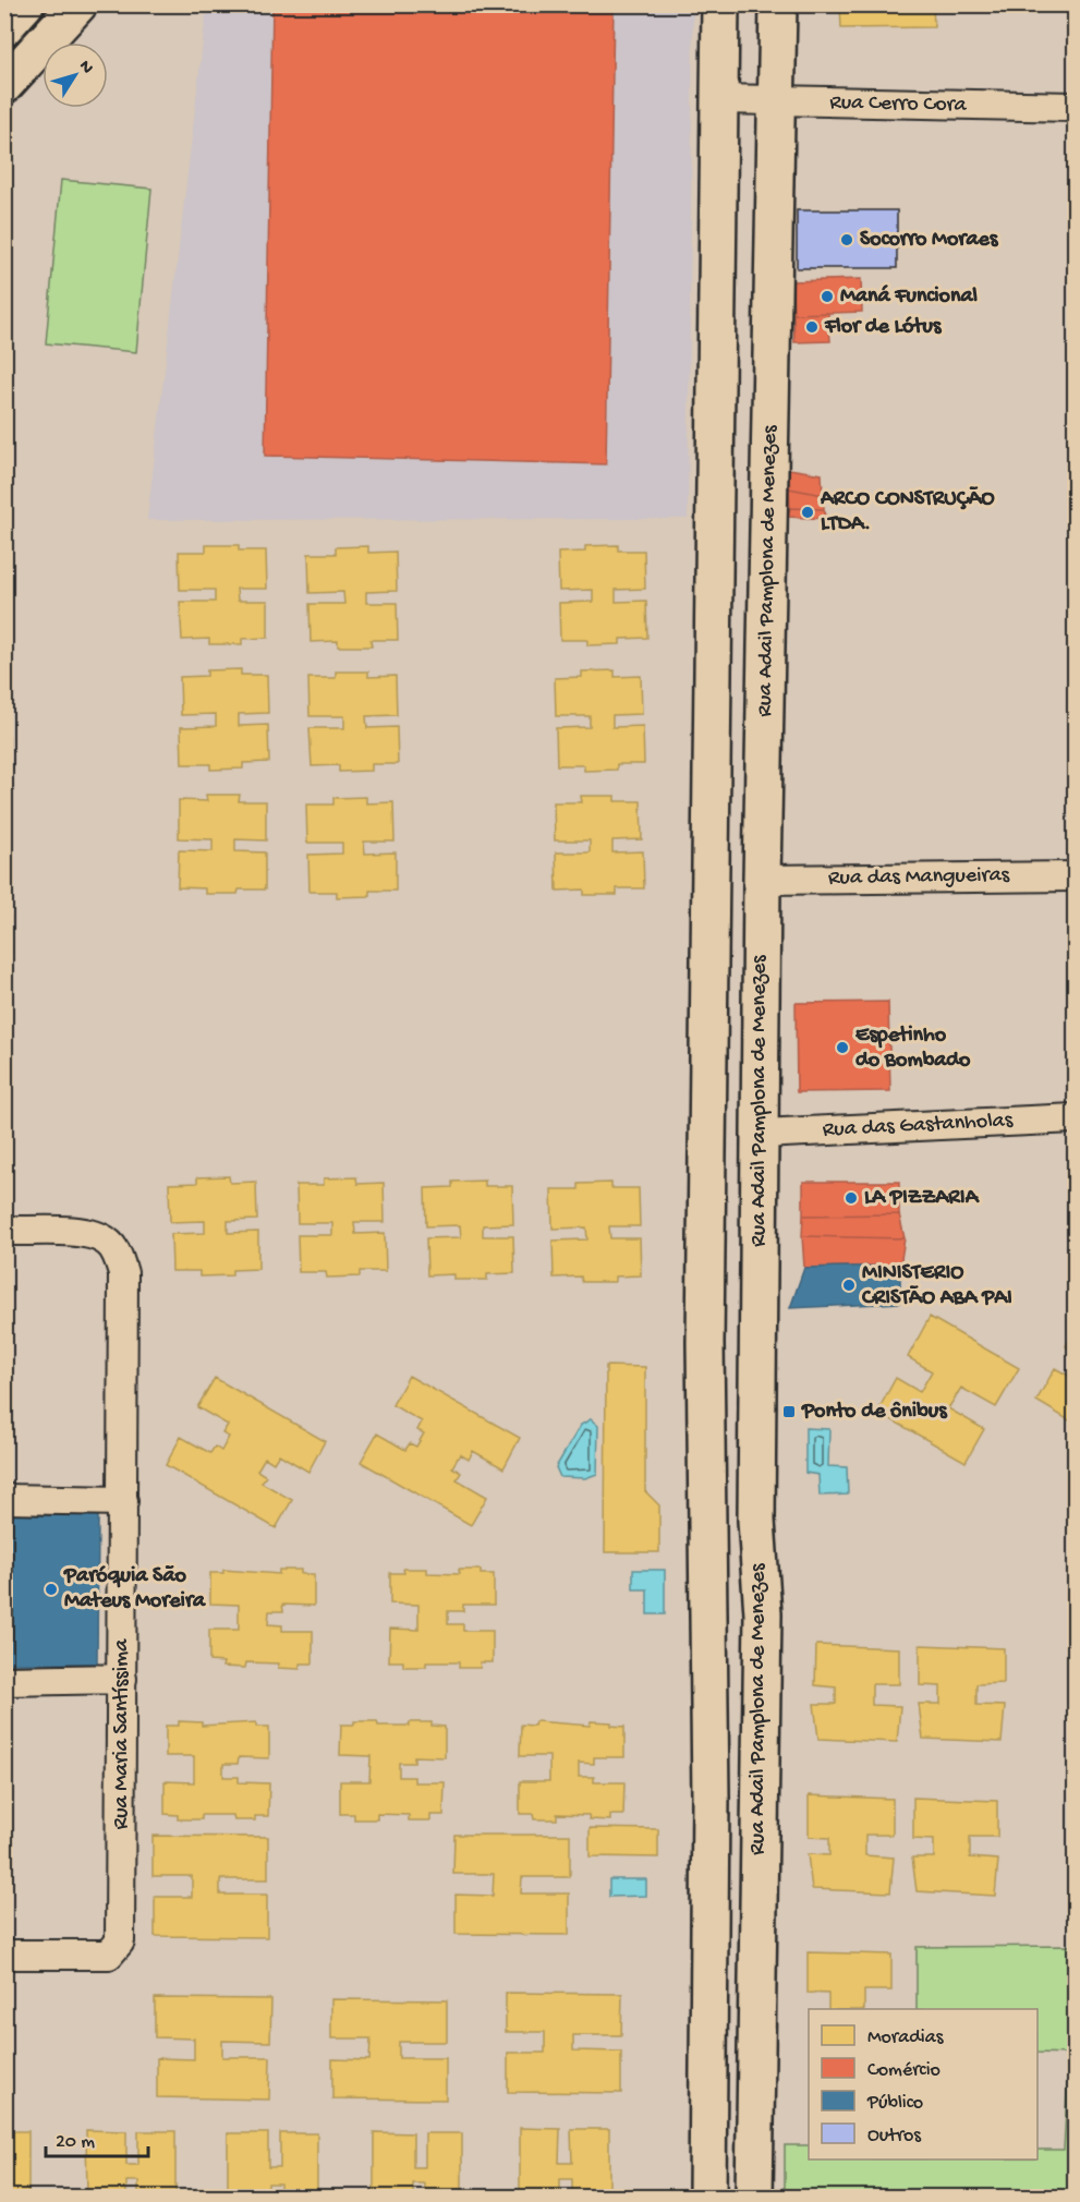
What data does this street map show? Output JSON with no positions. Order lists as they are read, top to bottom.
{
  "streets": {
    "main road": ["Rua Adail Pamplona de Menezes"],
    "street": [
      "Rua Cerro Cora",
      "Rua das Mangueiras",
      "Rua das Gastanholas",
      "Rua Maria Santíssima"
    ]
  },
  "crossings": [
    ["Rua Cerro Cora", "Rua Adail Pamplona de Menezes"],
    ["Rua Adail Pamplona de Menezes", "Rua das Mangueiras"],
    ["Rua Adail Pamplona de Menezes", "Rua das Gastanholas"]
  ],
  "places": {
    "other": [
      "Socorro Moraes",
      "Maná Funcional",
      "Flor de Lótus",
      "ARCO CONSTRUÇÃO LTDA.",
      "Espetinho do Bombado",
      "LA PIZZARIA",
      "MINISTERIO CRISTÃO ABA PAI",
      "Paróquia São Mateus Moreira"
    ],
    "transit": ["Ponto de ônibus"]
  },
  "legend": [
    "Moradias",
    "Comércio",
    "Público",
    "Outros"
  ],
  "scale_bar": "20 m",
  "north": "top right"
}
